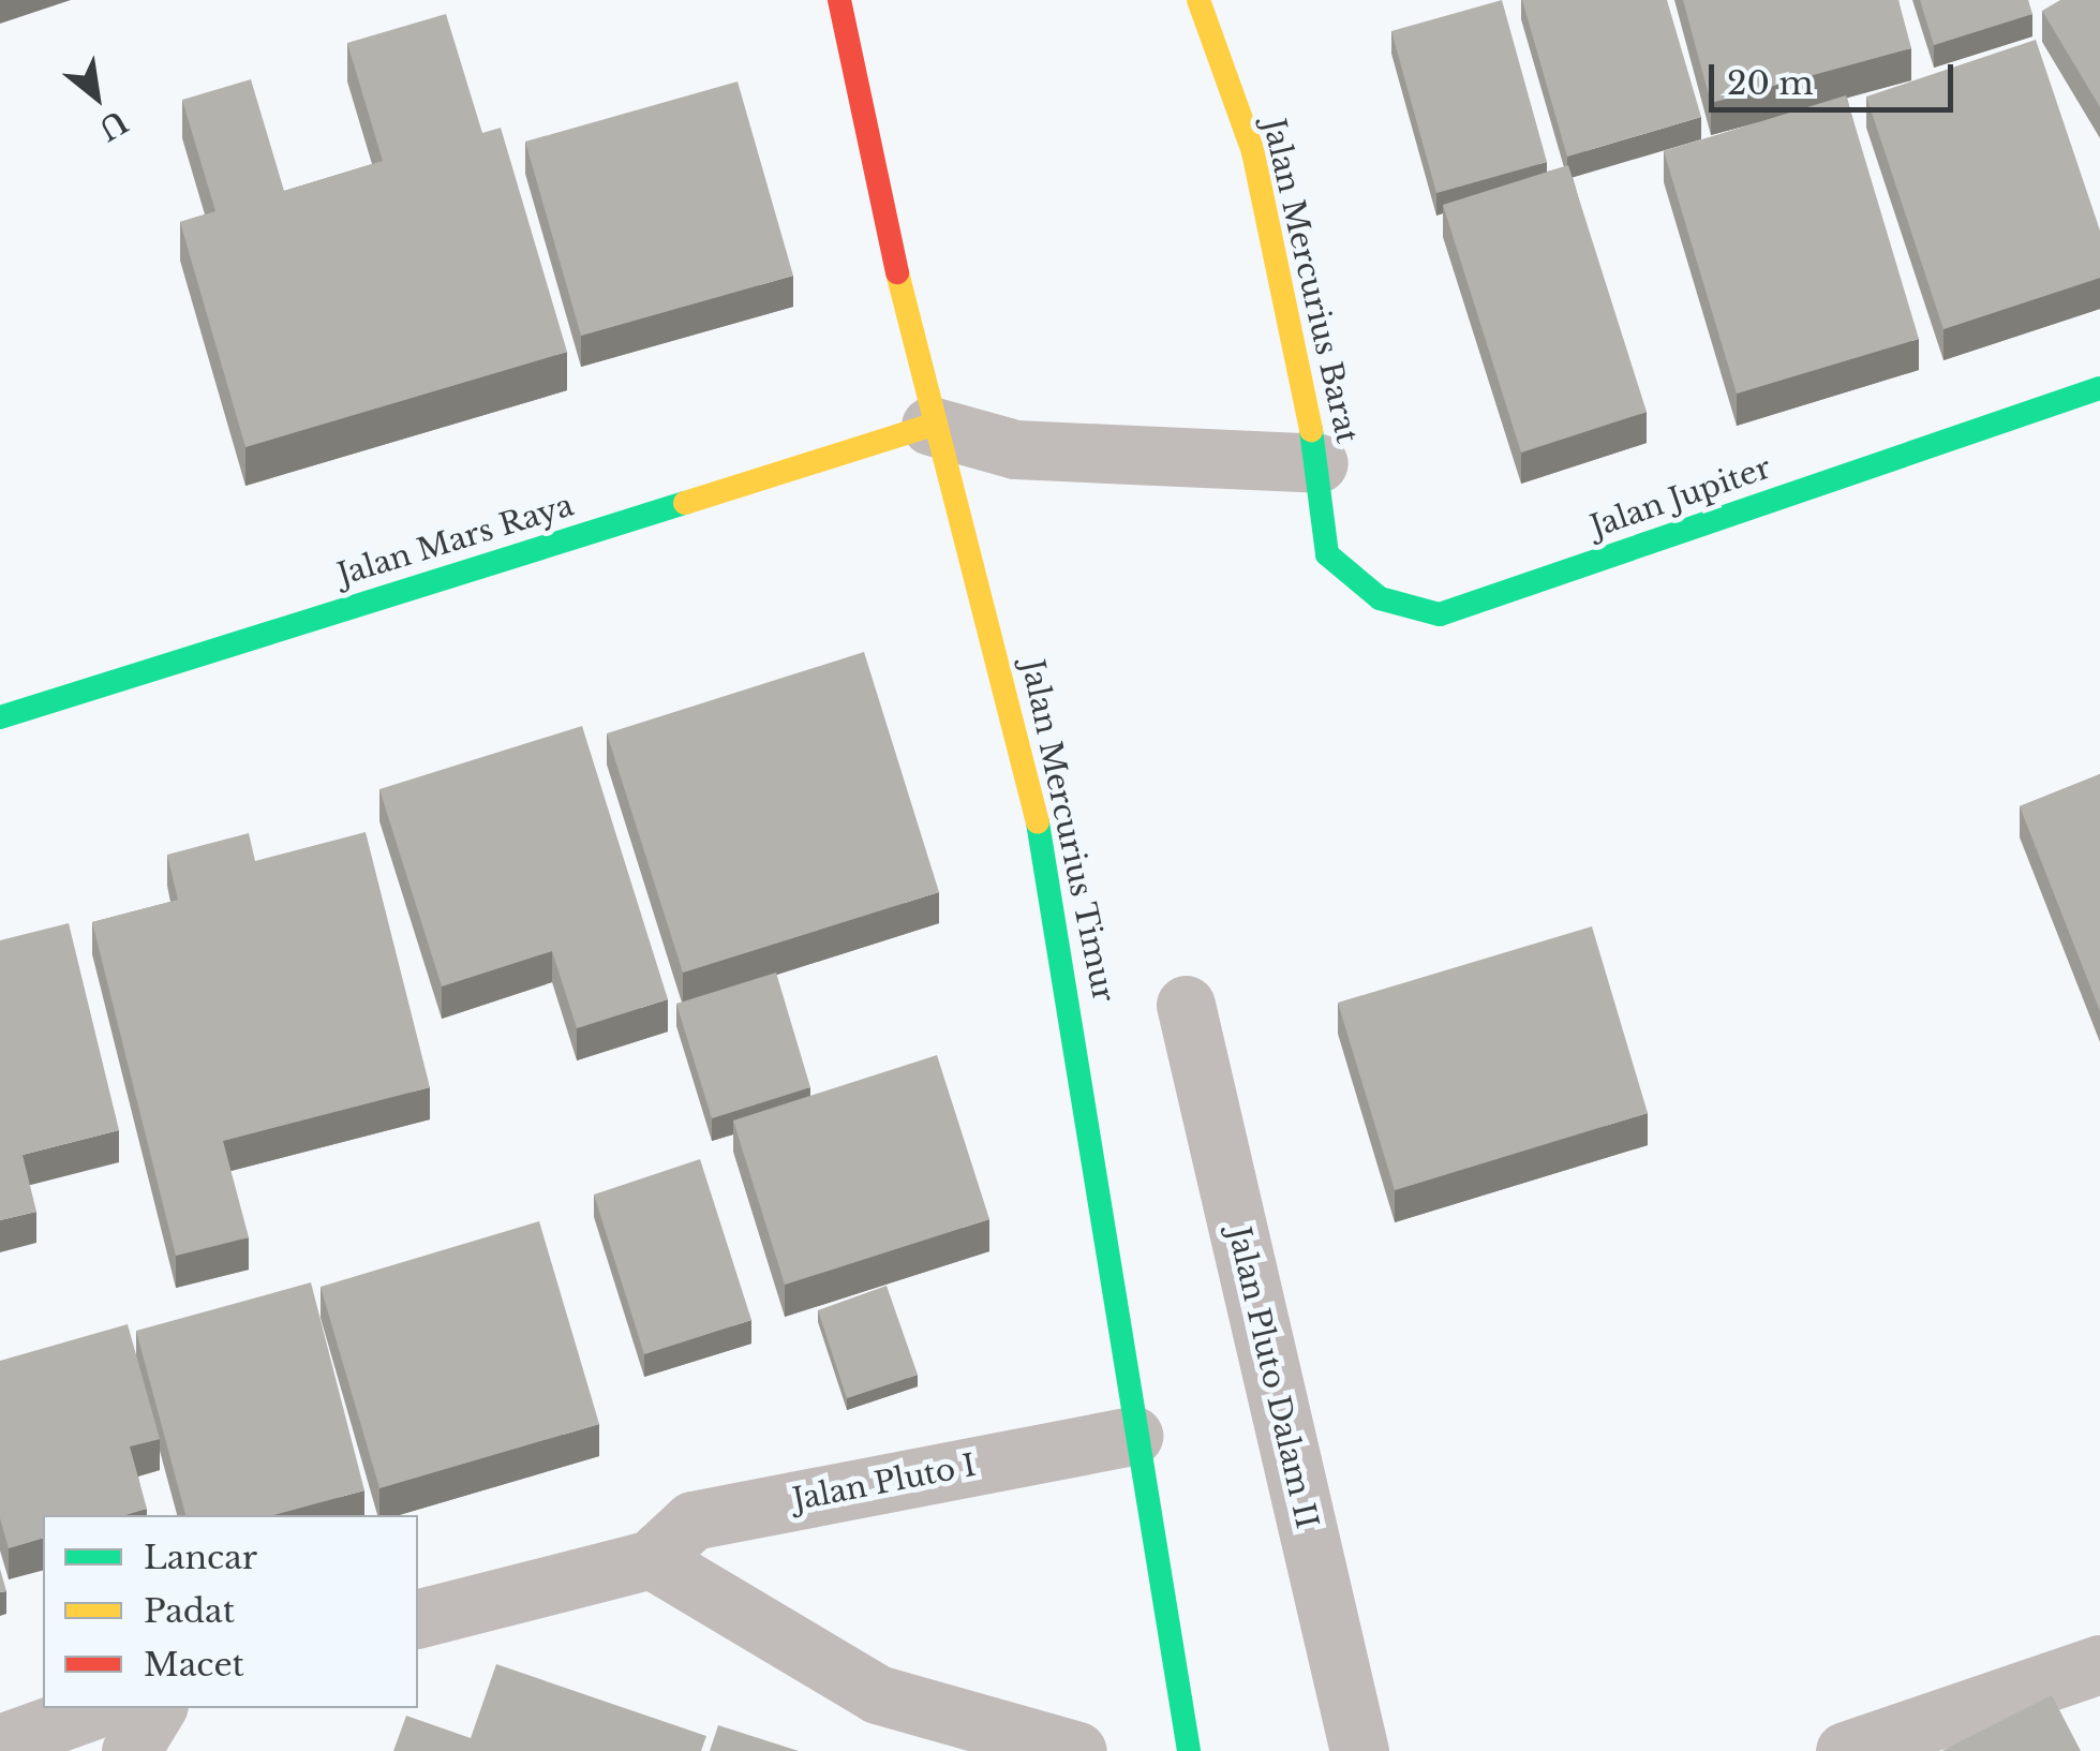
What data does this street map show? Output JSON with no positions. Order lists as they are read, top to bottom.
{
  "streets": {
    "street": [
      "Jalan Mercurius Barat",
      "Jalan Jupiter",
      "Jalan Mars Raya",
      "Jalan Mercurius Timur",
      "Jalan Pluto Dalam II",
      "Jalan Pluto I"
    ]
  },
  "crossings": [
    ["Jalan Mercurius Barat", "Jalan Jupiter"],
    ["Jalan Mars Raya", "Jalan Mercurius Timur"],
    ["Jalan Mercurius Timur", "Jalan Pluto I"]
  ],
  "legend": ["Lancar", "Padat", "Macet"],
  "scale_bar": "20 m",
  "north": "bottom right"
}
